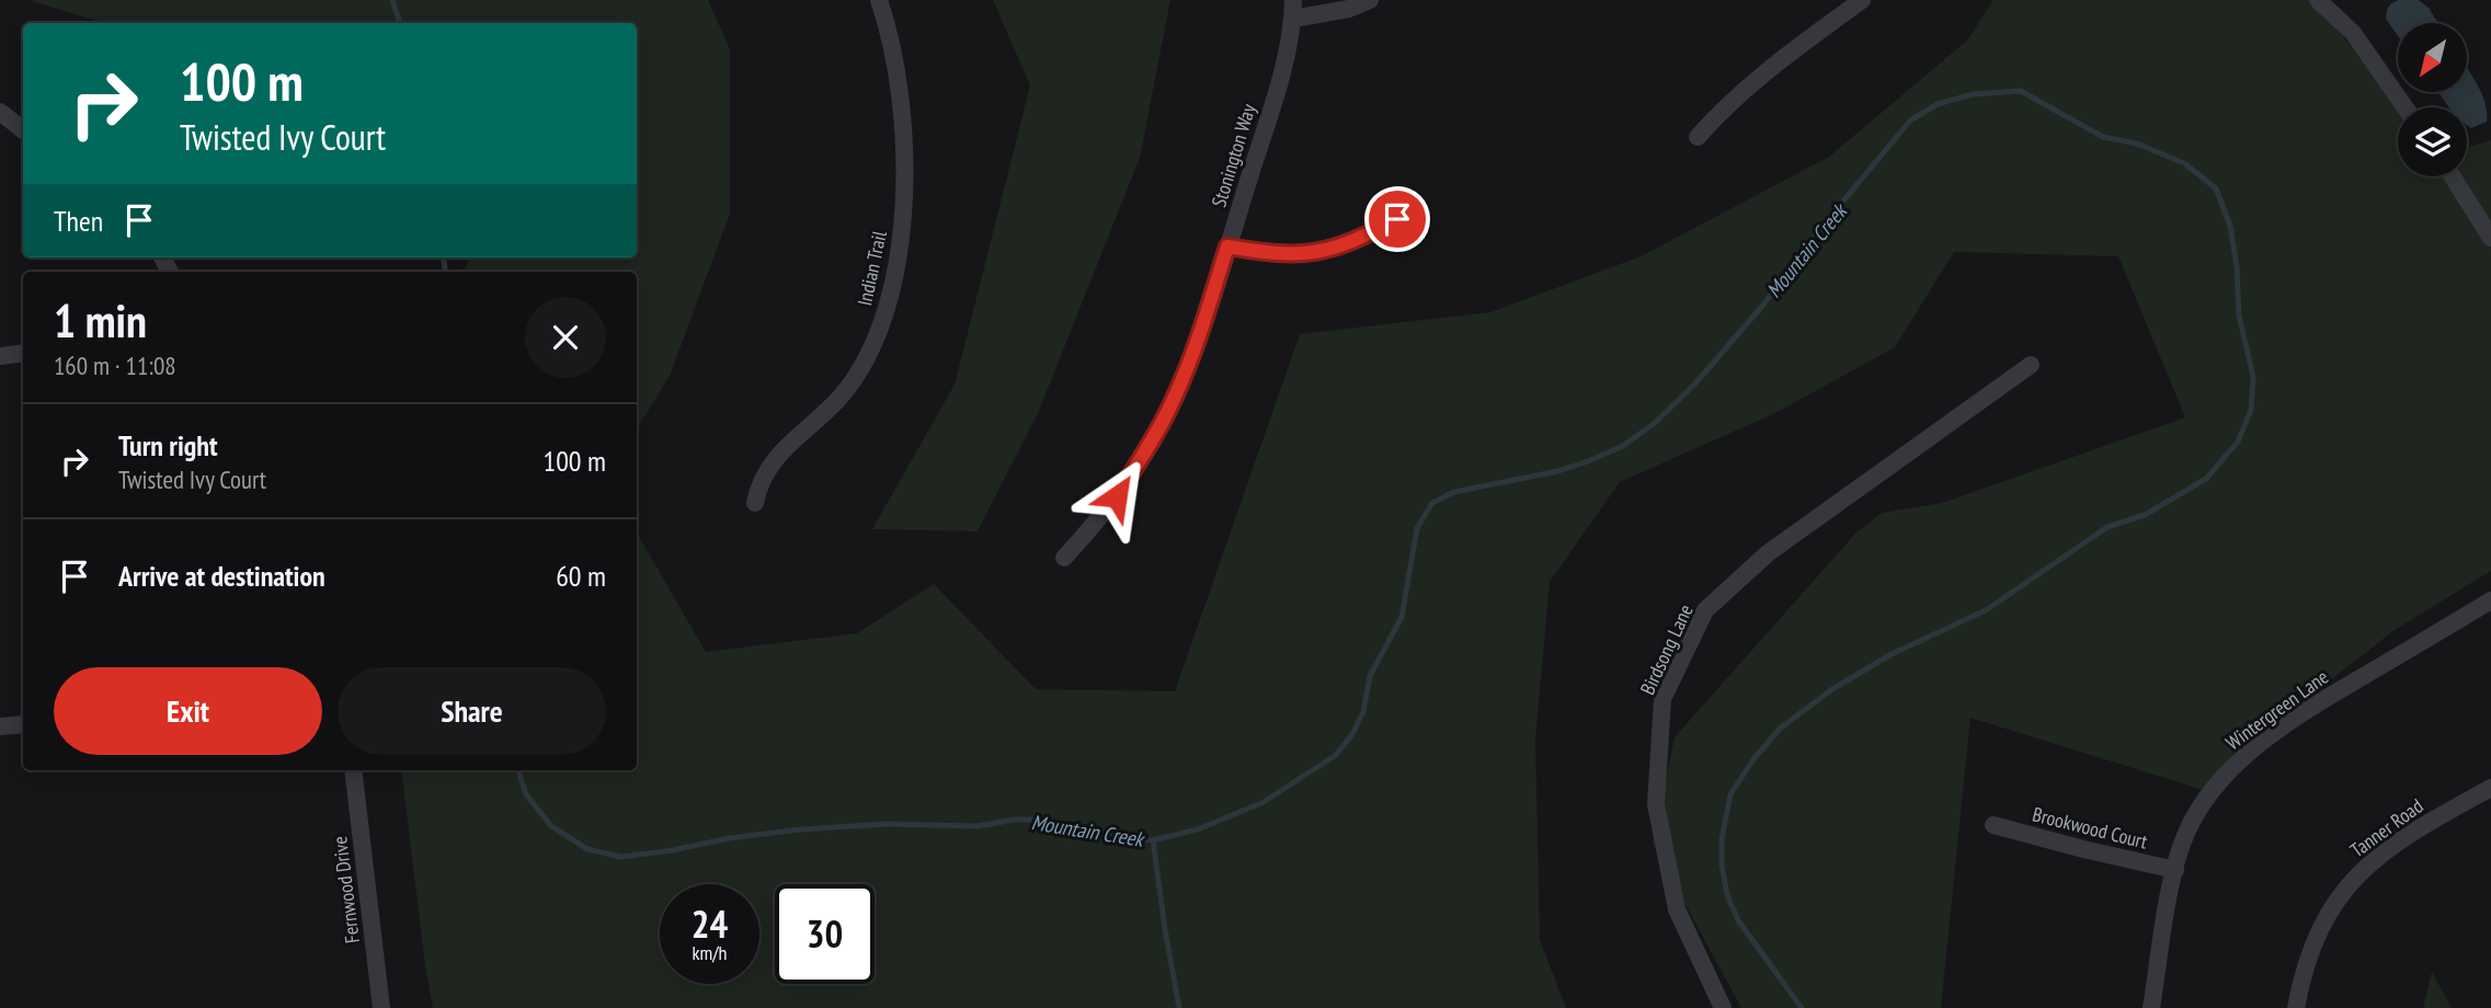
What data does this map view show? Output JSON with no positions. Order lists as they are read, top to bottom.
{
  "streets": {
    "street": [
      "Stonington Way",
      "Indian Trail",
      "Birdsong Lane",
      "Wintergreen Lane",
      "Brookwood Court",
      "Tanner Road",
      "Fernwood Drive"
    ]
  },
  "crossings": [
    ["Wintergreen Lane", "Brookwood Court"]
  ],
  "water": ["Mountain Creek"],
  "north": "bottom left",
  "page": {
    "turn": ["100 m", "Twisted Ivy Court"],
    "then": "Then",
    "heading": ["1 min", "160 m · 11:08"],
    "list": [
      {
        "name": "Turn right",
        "note": "Twisted Ivy Court",
        "value": "100 m"
      },
      {
        "name": "Arrive at destination",
        "value": "60 m"
      }
    ],
    "buttons": ["Exit", "Share"],
    "speed": "24 km/h",
    "limit": "30"
  }
}
